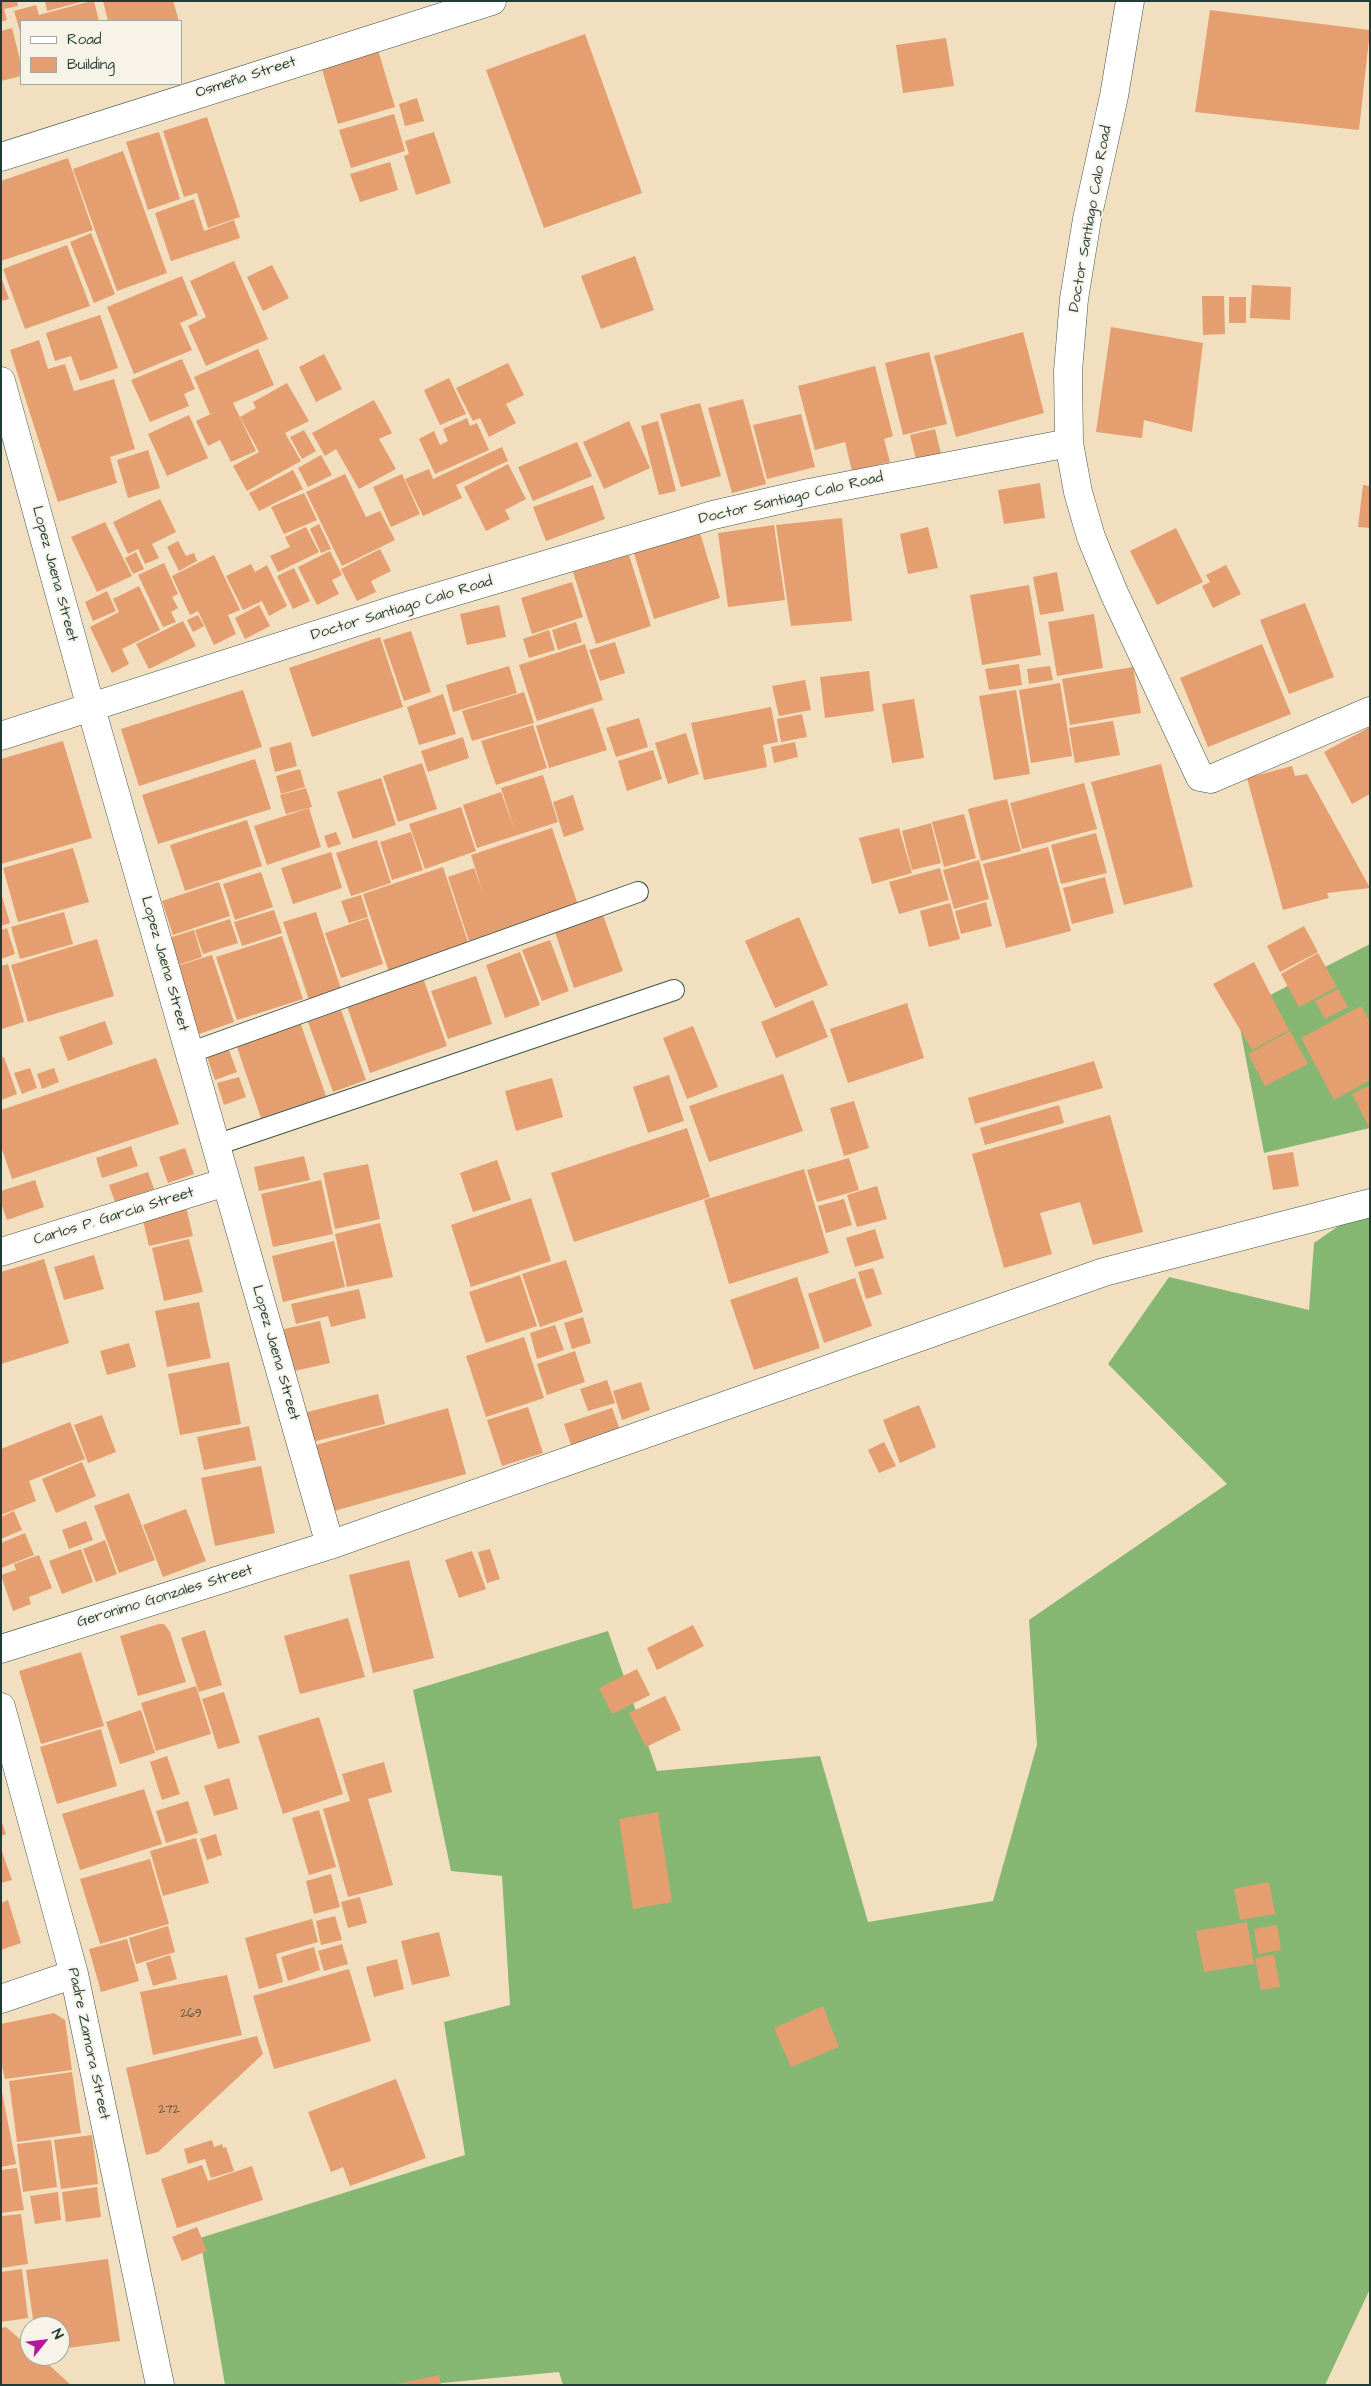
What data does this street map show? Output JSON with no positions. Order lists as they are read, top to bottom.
{
  "streets": {
    "street": [
      "Osmeña Street",
      "Doctor Santiago Calo Road",
      "Lopez Jaena Street",
      "Carlos P. Garcia Street",
      "Geronimo Gonzales Street",
      "Padre Zamora Street"
    ]
  },
  "crossings": [
    ["Doctor Santiago Calo Road", "Lopez Jaena Street"],
    ["Lopez Jaena Street", "Carlos P. Garcia Street"],
    ["Lopez Jaena Street", "Geronimo Gonzales Street"]
  ],
  "house_numbers": ["269", "272"],
  "legend": ["Road", "Building"],
  "north": "top right"
}
